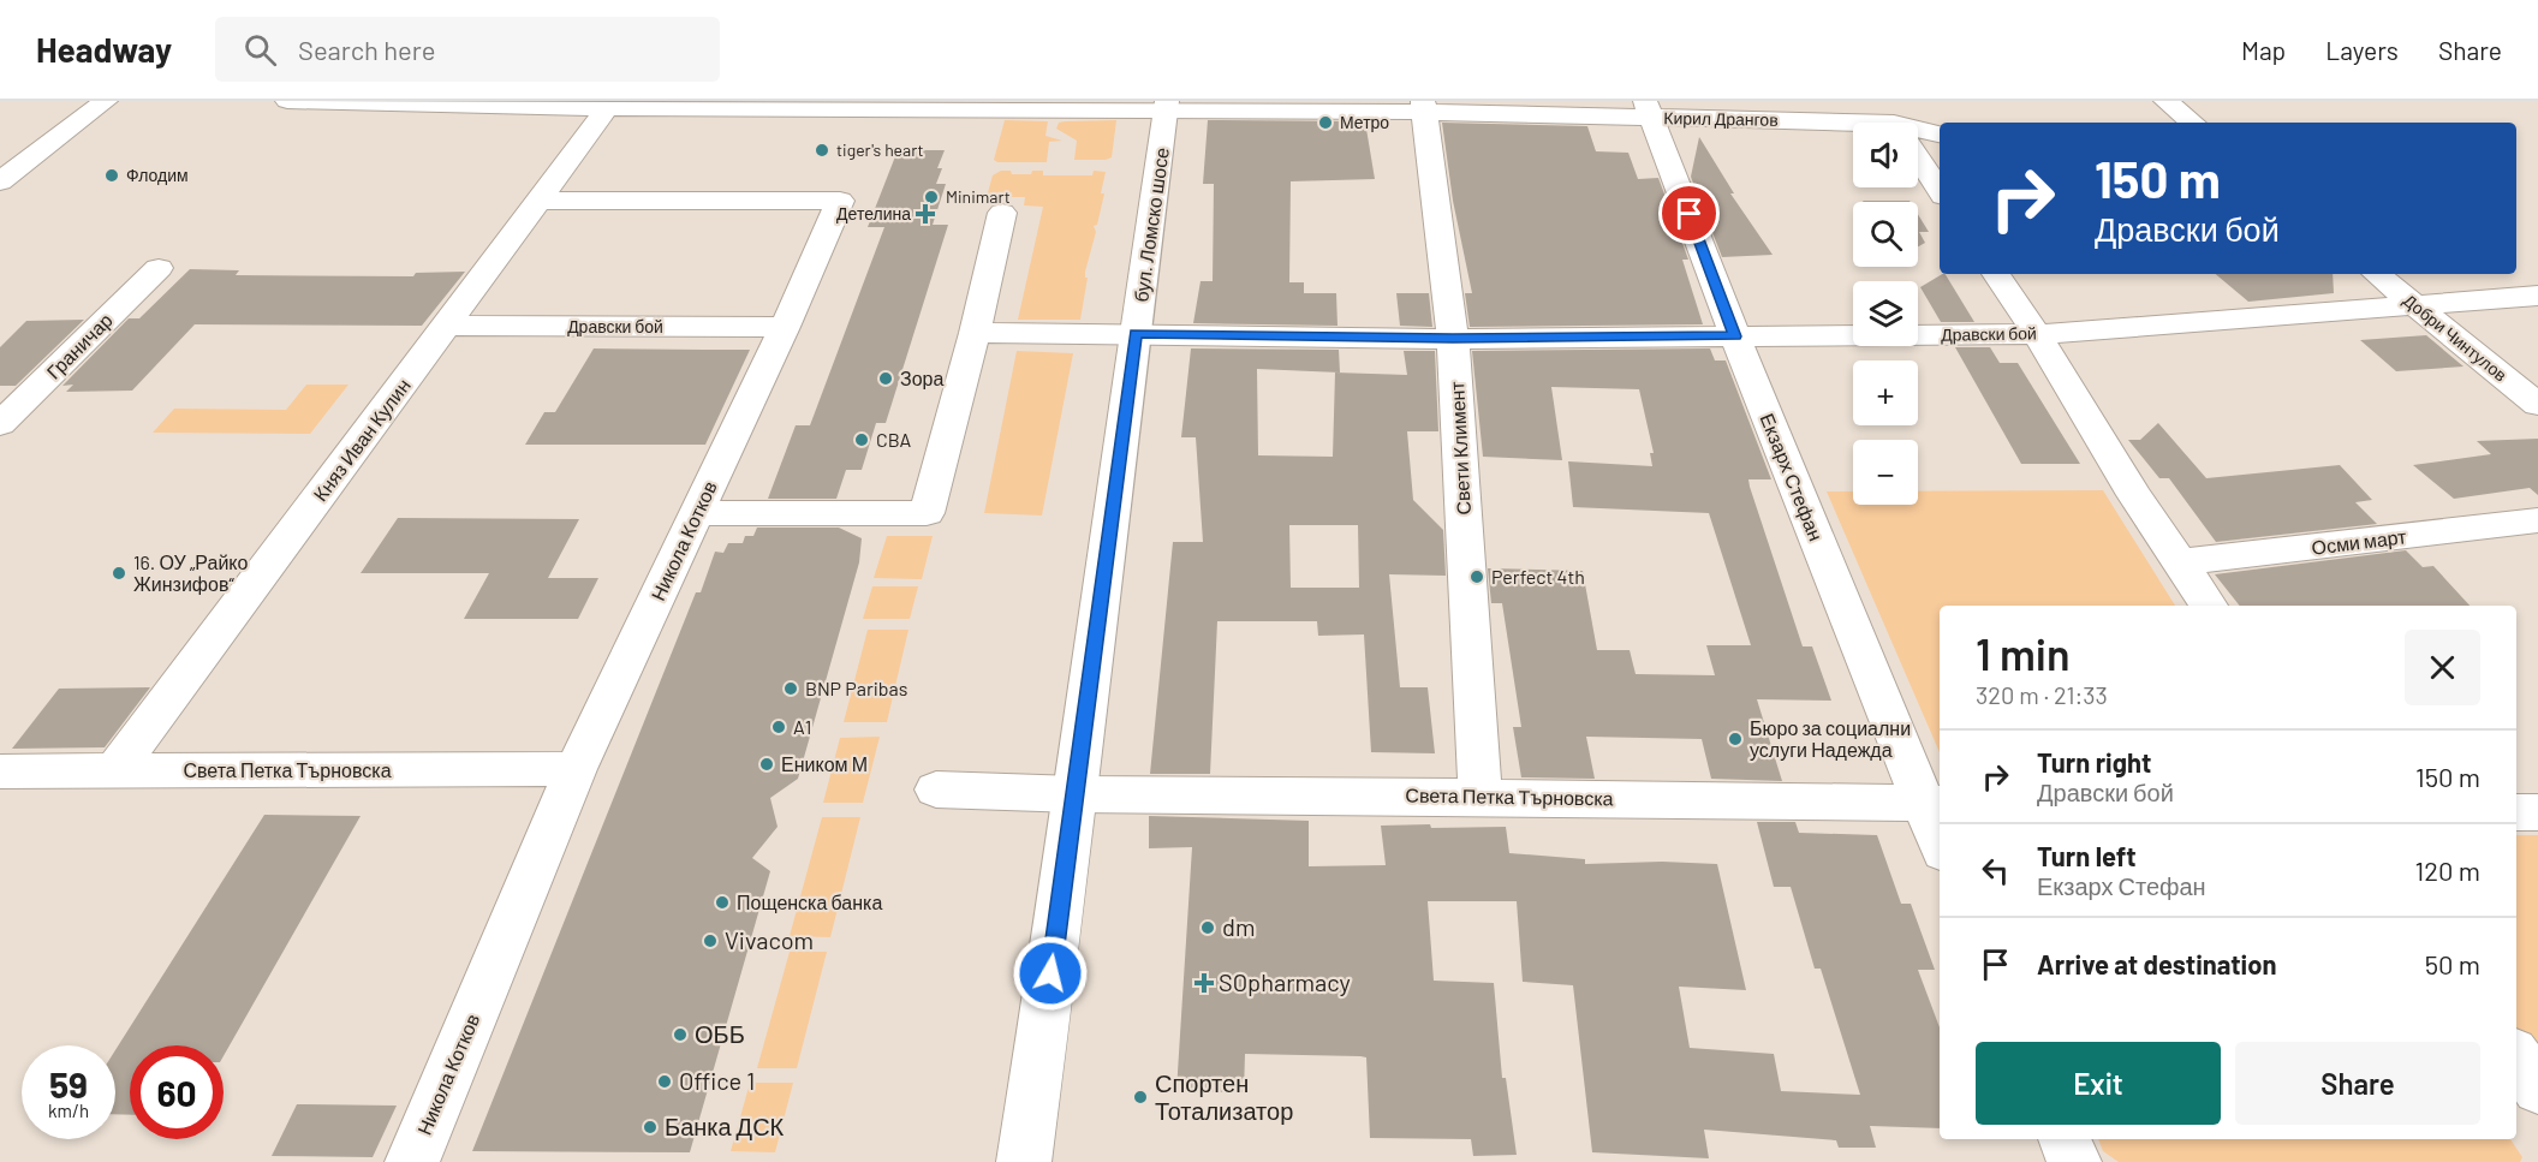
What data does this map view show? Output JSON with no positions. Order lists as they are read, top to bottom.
{
  "streets": {
    "street": [
      "Кирил Дрангов",
      "бул. Ломско шосе",
      "Дравски бой",
      "Добри Чинтулов",
      "Граничар",
      "Княз Иван Кулин",
      "Свети Климент",
      "Екзарх Стефан",
      "Никола Котков",
      "Осми март",
      "Света Петка Търновска"
    ]
  },
  "crossings": [
    ["Кирил Дрангов", "бул. Ломско шосе"],
    ["Кирил Дрангов", "Княз Иван Кулин"],
    ["Кирил Дрангов", "Свети Климент"],
    ["Кирил Дрангов", "Екзарх Стефан"],
    ["бул. Ломско шосе", "Дравски бой"],
    ["бул. Ломско шосе", "Света Петка Търновска"],
    ["Дравски бой", "Добри Чинтулов"],
    ["Дравски бой", "Княз Иван Кулин"],
    ["Дравски бой", "Свети Климент"],
    ["Дравски бой", "Екзарх Стефан"],
    ["Дравски бой", "Никола Котков"],
    ["Княз Иван Кулин", "Никола Котков"],
    ["Княз Иван Кулин", "Света Петка Търновска"],
    ["Свети Климент", "Света Петка Търновска"],
    ["Екзарх Стефан", "Света Петка Търновска"],
    ["Никола Котков", "Света Петка Търновска"]
  ],
  "places": {
    "other": [
      "Метро",
      "tiger's heart",
      "Флодим",
      "Minimart",
      "Зора",
      "CBA",
      "16. ОУ „Райко Жинзифов“",
      "Perfect 4th",
      "BNP Paribas",
      "A1",
      "Бюро за социални услуги Надежда",
      "Еником М",
      "Пощенска банка",
      "dm",
      "Vivacom",
      "ОББ",
      "Office 1",
      "Спортен Тотализатор",
      "Банка ДСК"
    ],
    "health": ["Детелина", "SOpharmacy"]
  },
  "page": {
    "header": "Headway",
    "search": "Search here",
    "nav": ["Map", "Layers", "Share"],
    "map_buttons": ["+", "−"],
    "turn": ["150 m", "Дравски бой"],
    "heading": ["1 min", "320 m · 21:33"],
    "list": [
      {
        "name": "Turn right",
        "note": "Дравски бой",
        "value": "150 m"
      },
      {
        "name": "Turn left",
        "note": "Екзарх Стефан",
        "value": "120 m"
      },
      {
        "name": "Arrive at destination",
        "value": "50 m"
      }
    ],
    "buttons": ["Exit", "Share"],
    "speed": "59 km/h",
    "limit": "60"
  }
}
